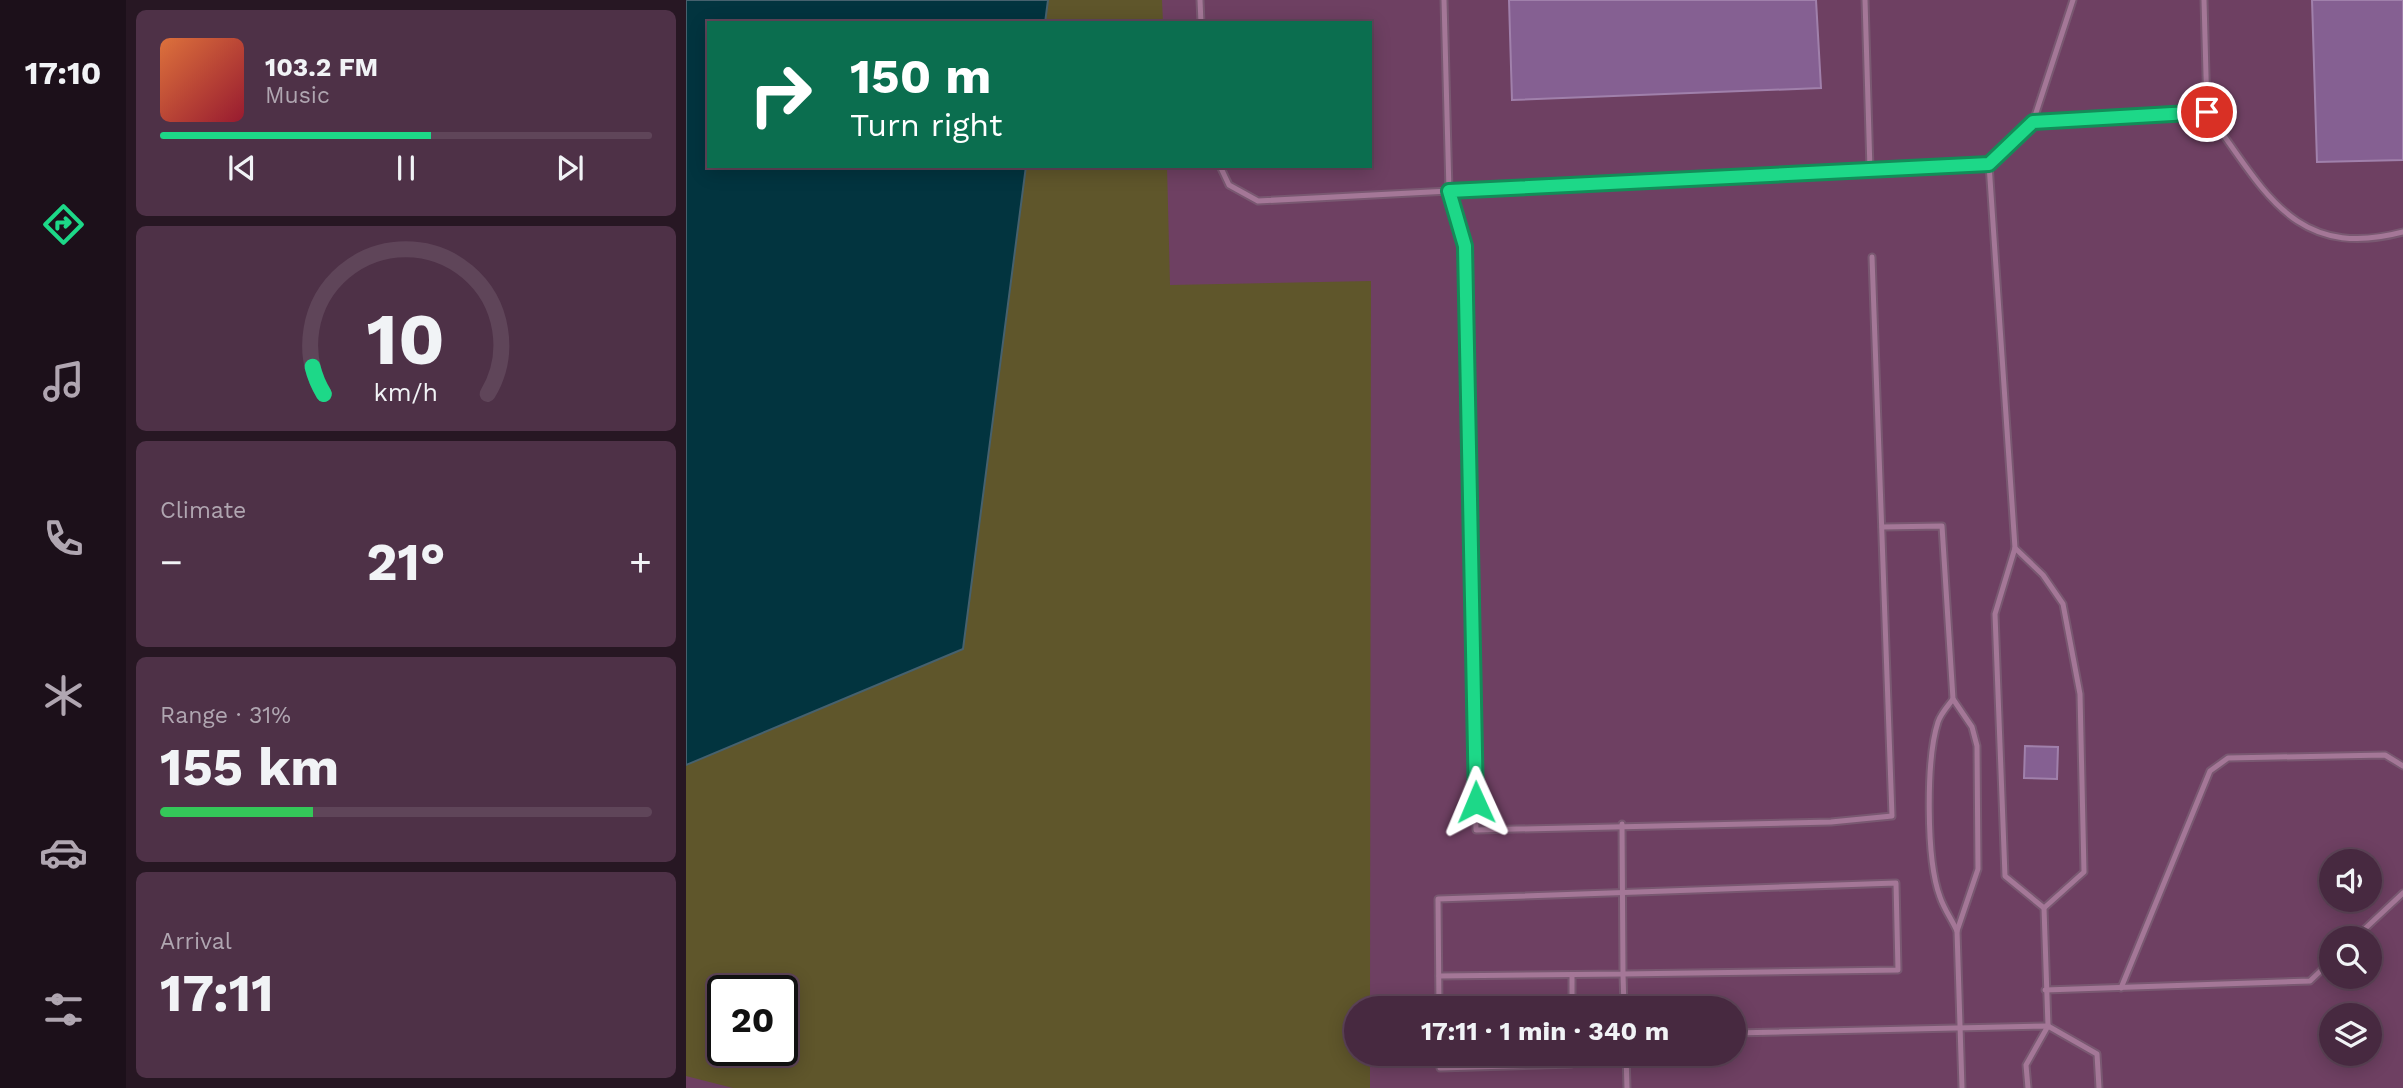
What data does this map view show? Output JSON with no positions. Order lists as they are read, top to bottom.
{
  "page": {
    "tabs": "17:10",
    "turn": ["150 m", "Turn right"],
    "song": ["103.2 FM", "Music"],
    "tile": [
      "Climate",
      ["Range · 31%", "155 km"],
      ["Arrival", "17:11"]
    ],
    "heat": ["−", "21°", "+"],
    "limit": "20",
    "trip": "17:11 · 1 min · 340 m",
    "gauge": ["10", "km/h"]
  }
}
